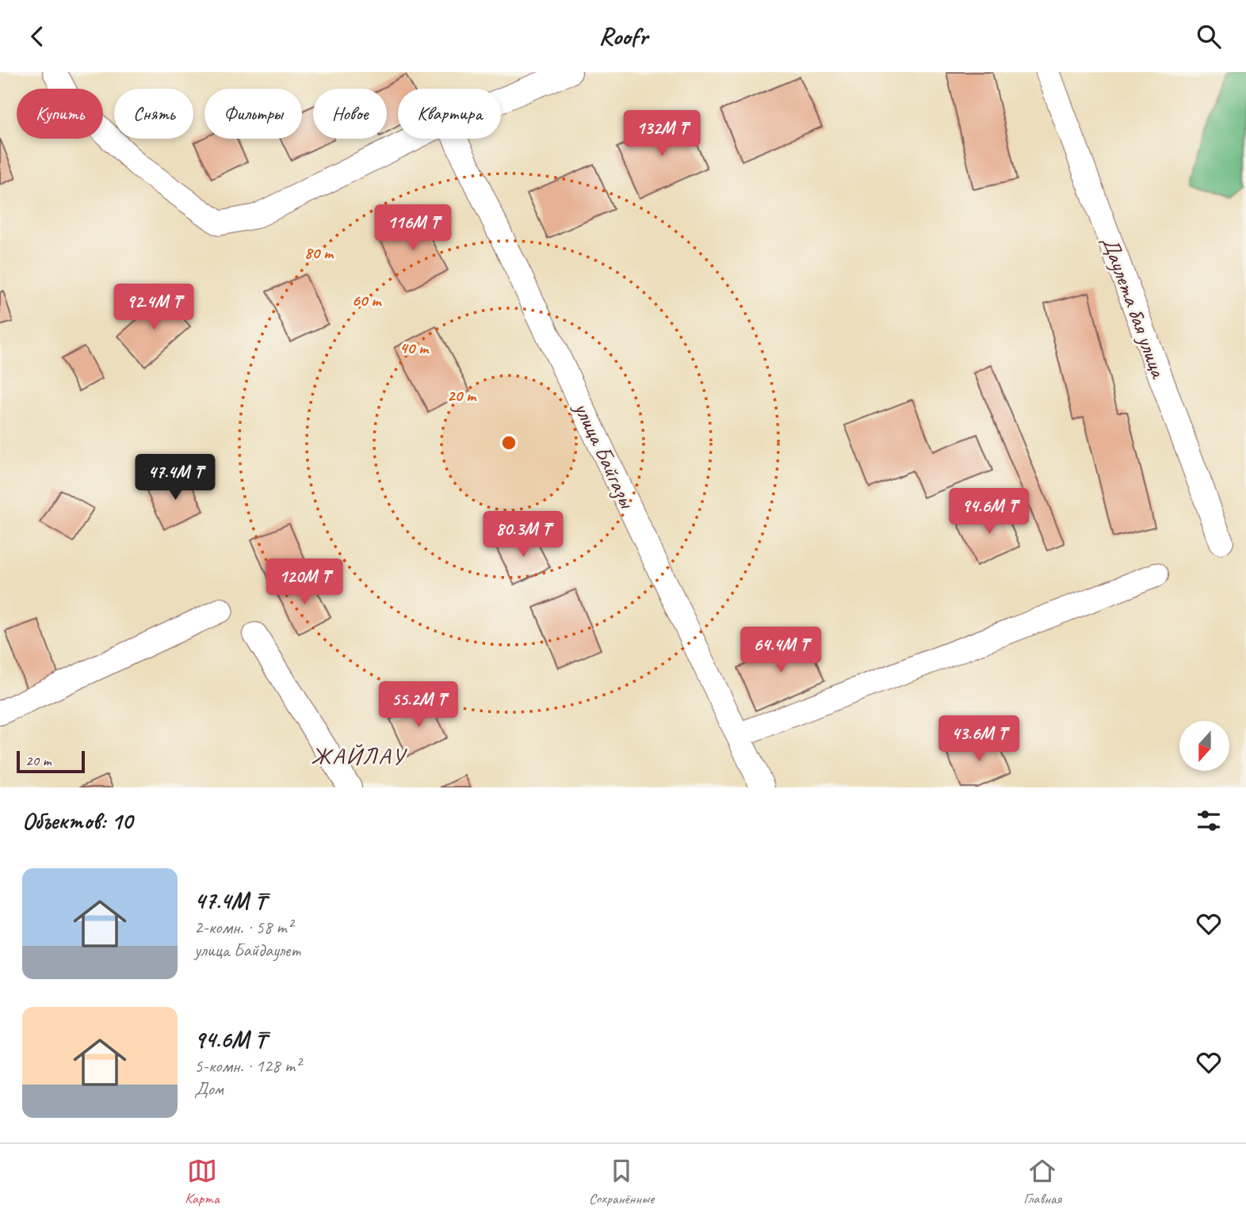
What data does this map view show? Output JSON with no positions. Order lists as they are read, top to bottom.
{
  "streets": {
    "street": ["Даулета бая улица", "улица Байгазы"]
  },
  "districts": ["ЖАЙЛАУ"],
  "scale_bar": "20 m",
  "north": "bottom",
  "page": {
    "header": "Roofr",
    "chip": [
      "Купить",
      "Снять",
      "Фильтры",
      "Новое",
      "Квартира"
    ],
    "price": [
      "132M ₸",
      "116M ₸",
      "92.4M ₸",
      "47.4M ₸",
      "94.6M ₸",
      "80.3M ₸",
      "120M ₸",
      "64.4M ₸",
      "55.2M ₸",
      "43.6M ₸"
    ],
    "scale": "20 m",
    "heading": "Объектов: 10",
    "list": [
      {
        "name": "47.4M ₸",
        "note": "2-комн. · 58 m² · улица Байдаулет"
      },
      {
        "name": "94.6M ₸",
        "note": "5-комн. · 128 m² · Дом"
      }
    ],
    "tabs": ["Карта", "Сохранённые", "Главная"]
  },
  "rings": [
    "80 m",
    "60 m",
    "40 m",
    "20 m"
  ]
}
